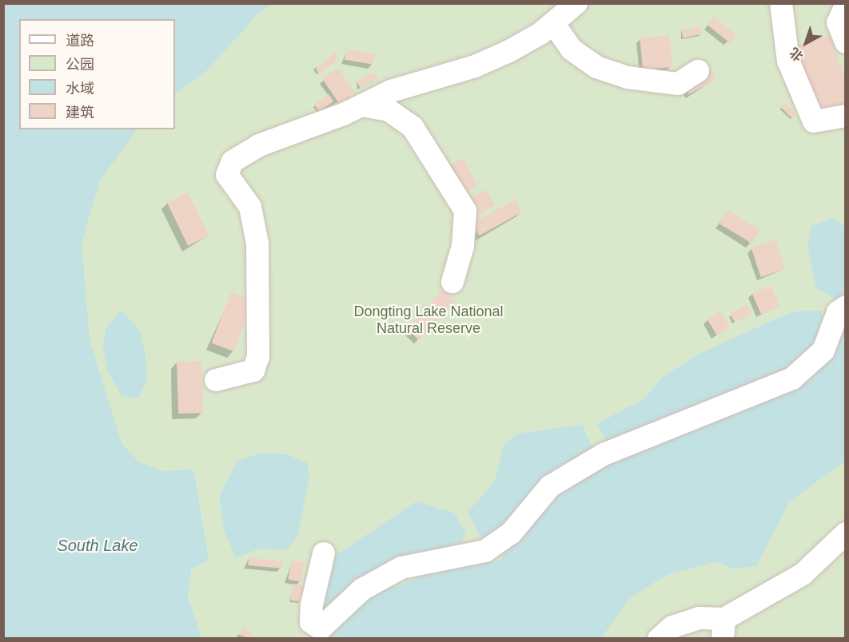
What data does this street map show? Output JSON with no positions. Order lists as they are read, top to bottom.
{
  "water": ["South Lake"],
  "parks": ["Dongting Lake National Natural Reserve"],
  "legend": [
    "道路",
    "公园",
    "水域",
    "建筑"
  ],
  "north": "bottom left"
}
